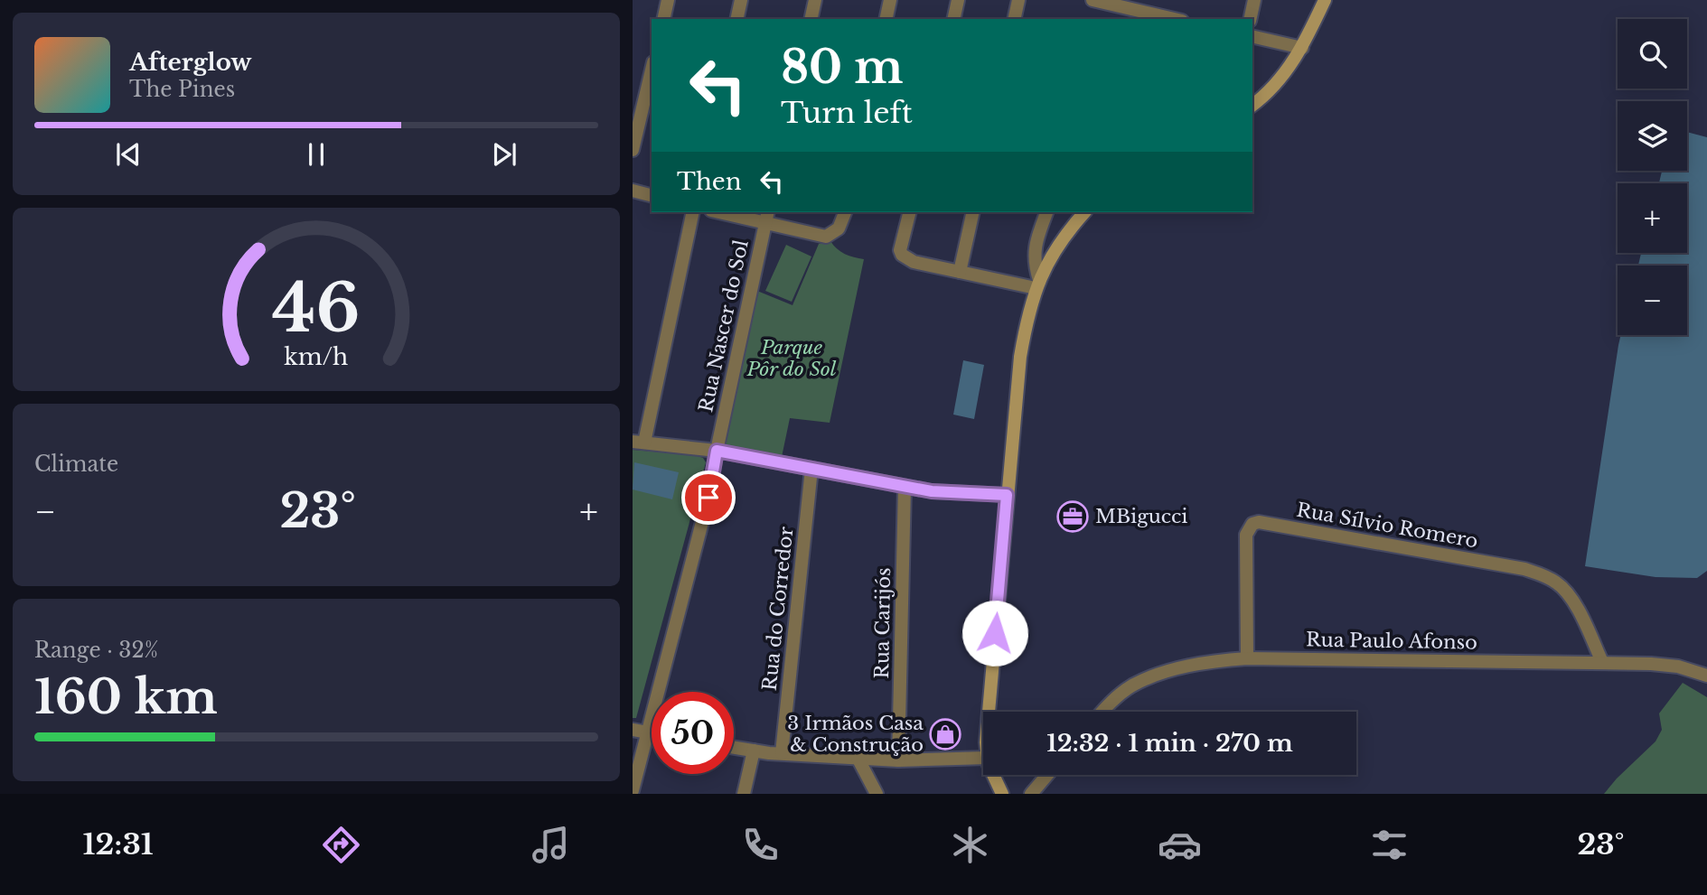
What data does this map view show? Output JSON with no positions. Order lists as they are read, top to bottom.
{
  "streets": {
    "street": [
      "Rua Nascer do Sol",
      "Rua Sílvio Romero",
      "Rua do Corredor",
      "Rua Carijós",
      "Rua Paulo Afonso"
    ]
  },
  "crossings": [
    ["Rua Sílvio Romero", "Rua Paulo Afonso"]
  ],
  "parks": ["Parque Pôr do Sol"],
  "places": {
    "office": ["MBigucci"],
    "shop": ["3 Irmãos Casa & Construção"]
  },
  "page": {
    "map_buttons": ["+", "−"],
    "turn": ["80 m", "Turn left"],
    "song": ["Afterglow", "The Pines"],
    "then": "Then",
    "tile": [
      "Climate",
      ["Range · 32%", "160 km"]
    ],
    "heat": ["−", "23°", "+"],
    "limit": "50",
    "trip": "12:32 · 1 min · 270 m",
    "tabs": ["12:31", "23°"],
    "gauge": ["46", "km/h"]
  }
}
